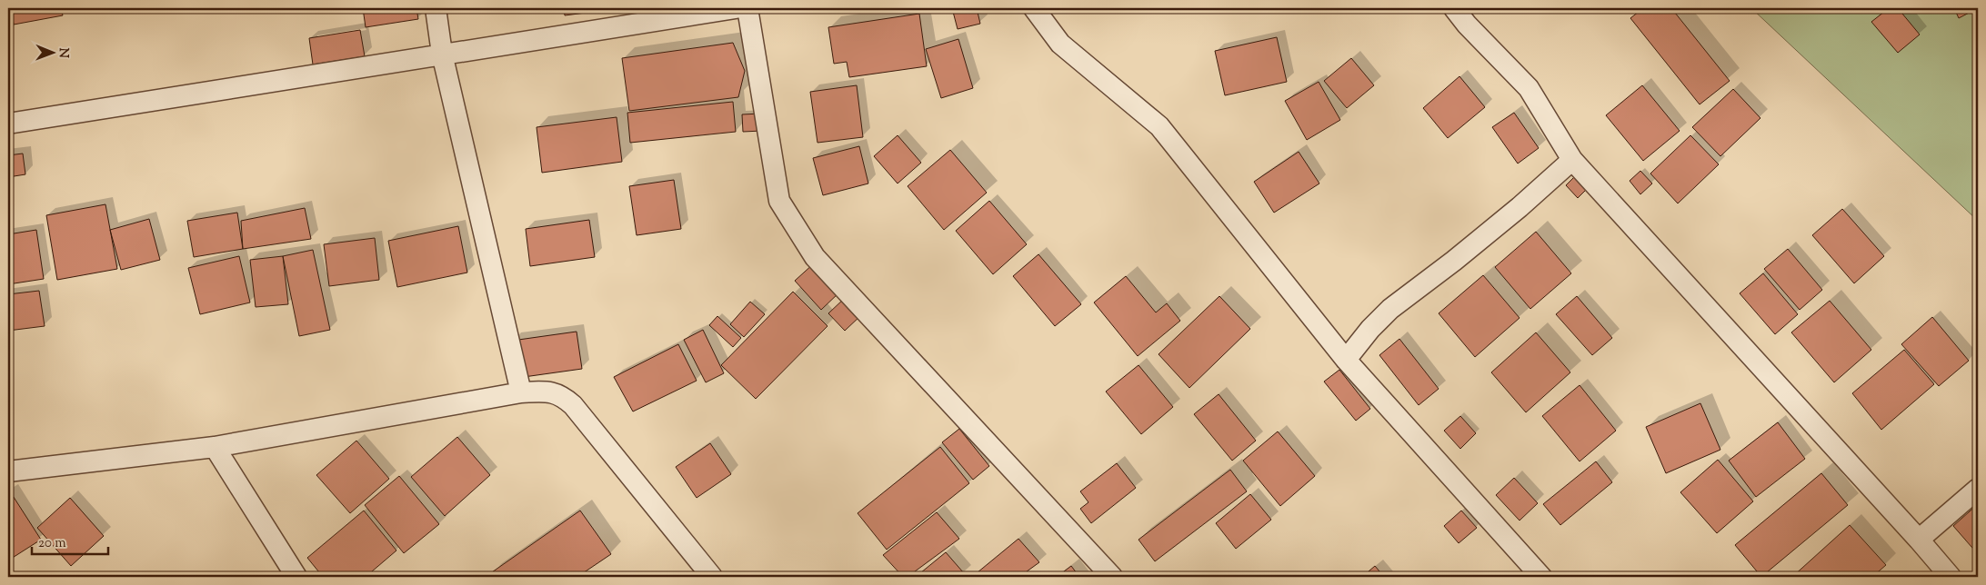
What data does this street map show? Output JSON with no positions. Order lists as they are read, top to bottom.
{
  "scale_bar": "20 m",
  "north": "right"
}
